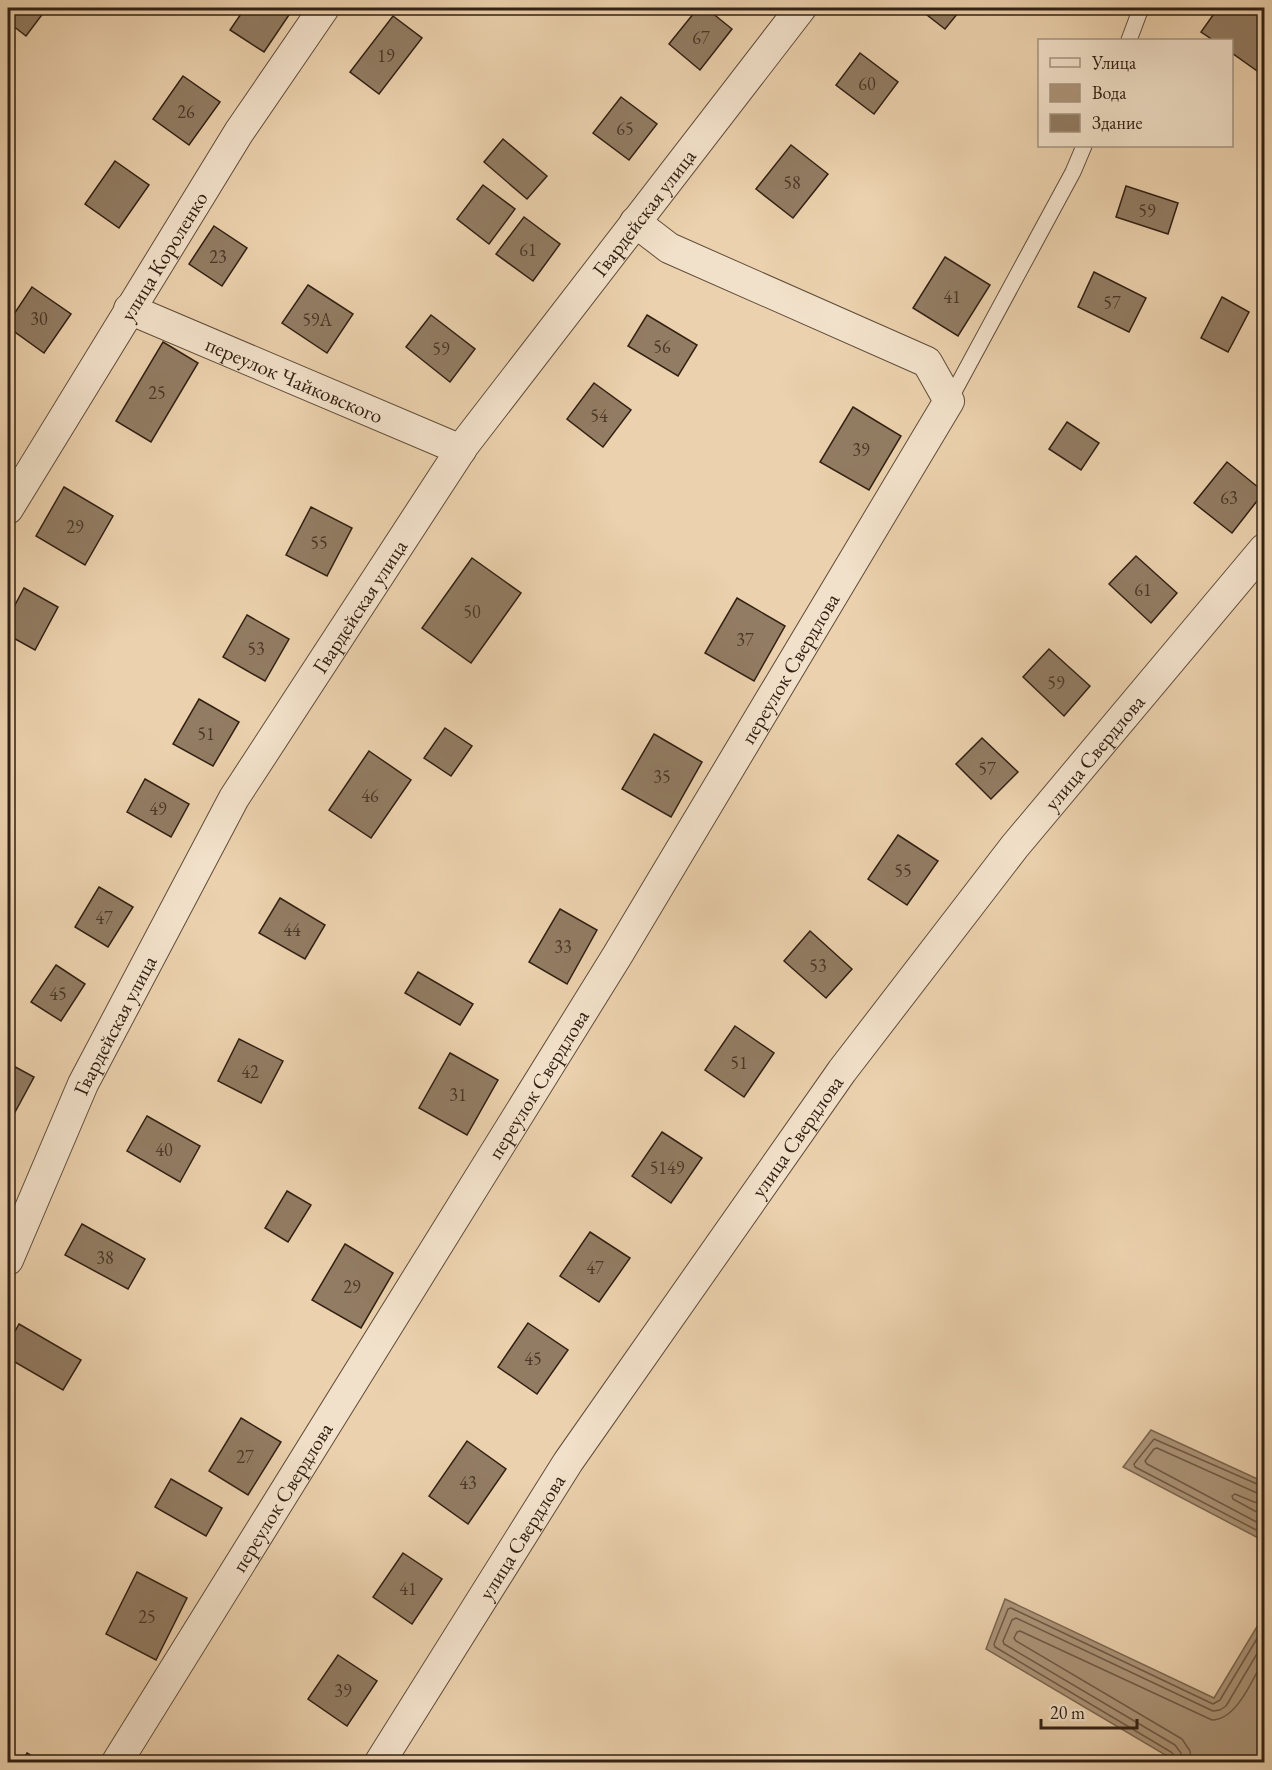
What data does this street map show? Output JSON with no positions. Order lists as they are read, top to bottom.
{
  "streets": {
    "street": [
      "Гвардейская улица",
      "улица Короленко",
      "переулок Чайковского",
      "переулок Свердлова",
      "улица Свердлова"
    ]
  },
  "crossings": [
    ["Гвардейская улица", "переулок Чайковского"],
    ["улица Короленко", "переулок Чайковского"]
  ],
  "house_numbers": [
    "67",
    "19",
    "60",
    "26",
    "65",
    "58",
    "59",
    "61",
    "23",
    "41",
    "57",
    "30",
    "59А",
    "56",
    "59",
    "25",
    "54",
    "39",
    "63",
    "29",
    "55",
    "61",
    "50",
    "37",
    "53",
    "59",
    "51",
    "57",
    "35",
    "46",
    "49",
    "55",
    "47",
    "44",
    "33",
    "53",
    "45",
    "51",
    "42",
    "31",
    "40",
    "5149",
    "38",
    "47",
    "29",
    "45",
    "27",
    "43",
    "41",
    "25",
    "39"
  ],
  "legend": ["Улица", "Вода", "Здание"],
  "scale_bar": "20 m"
}
